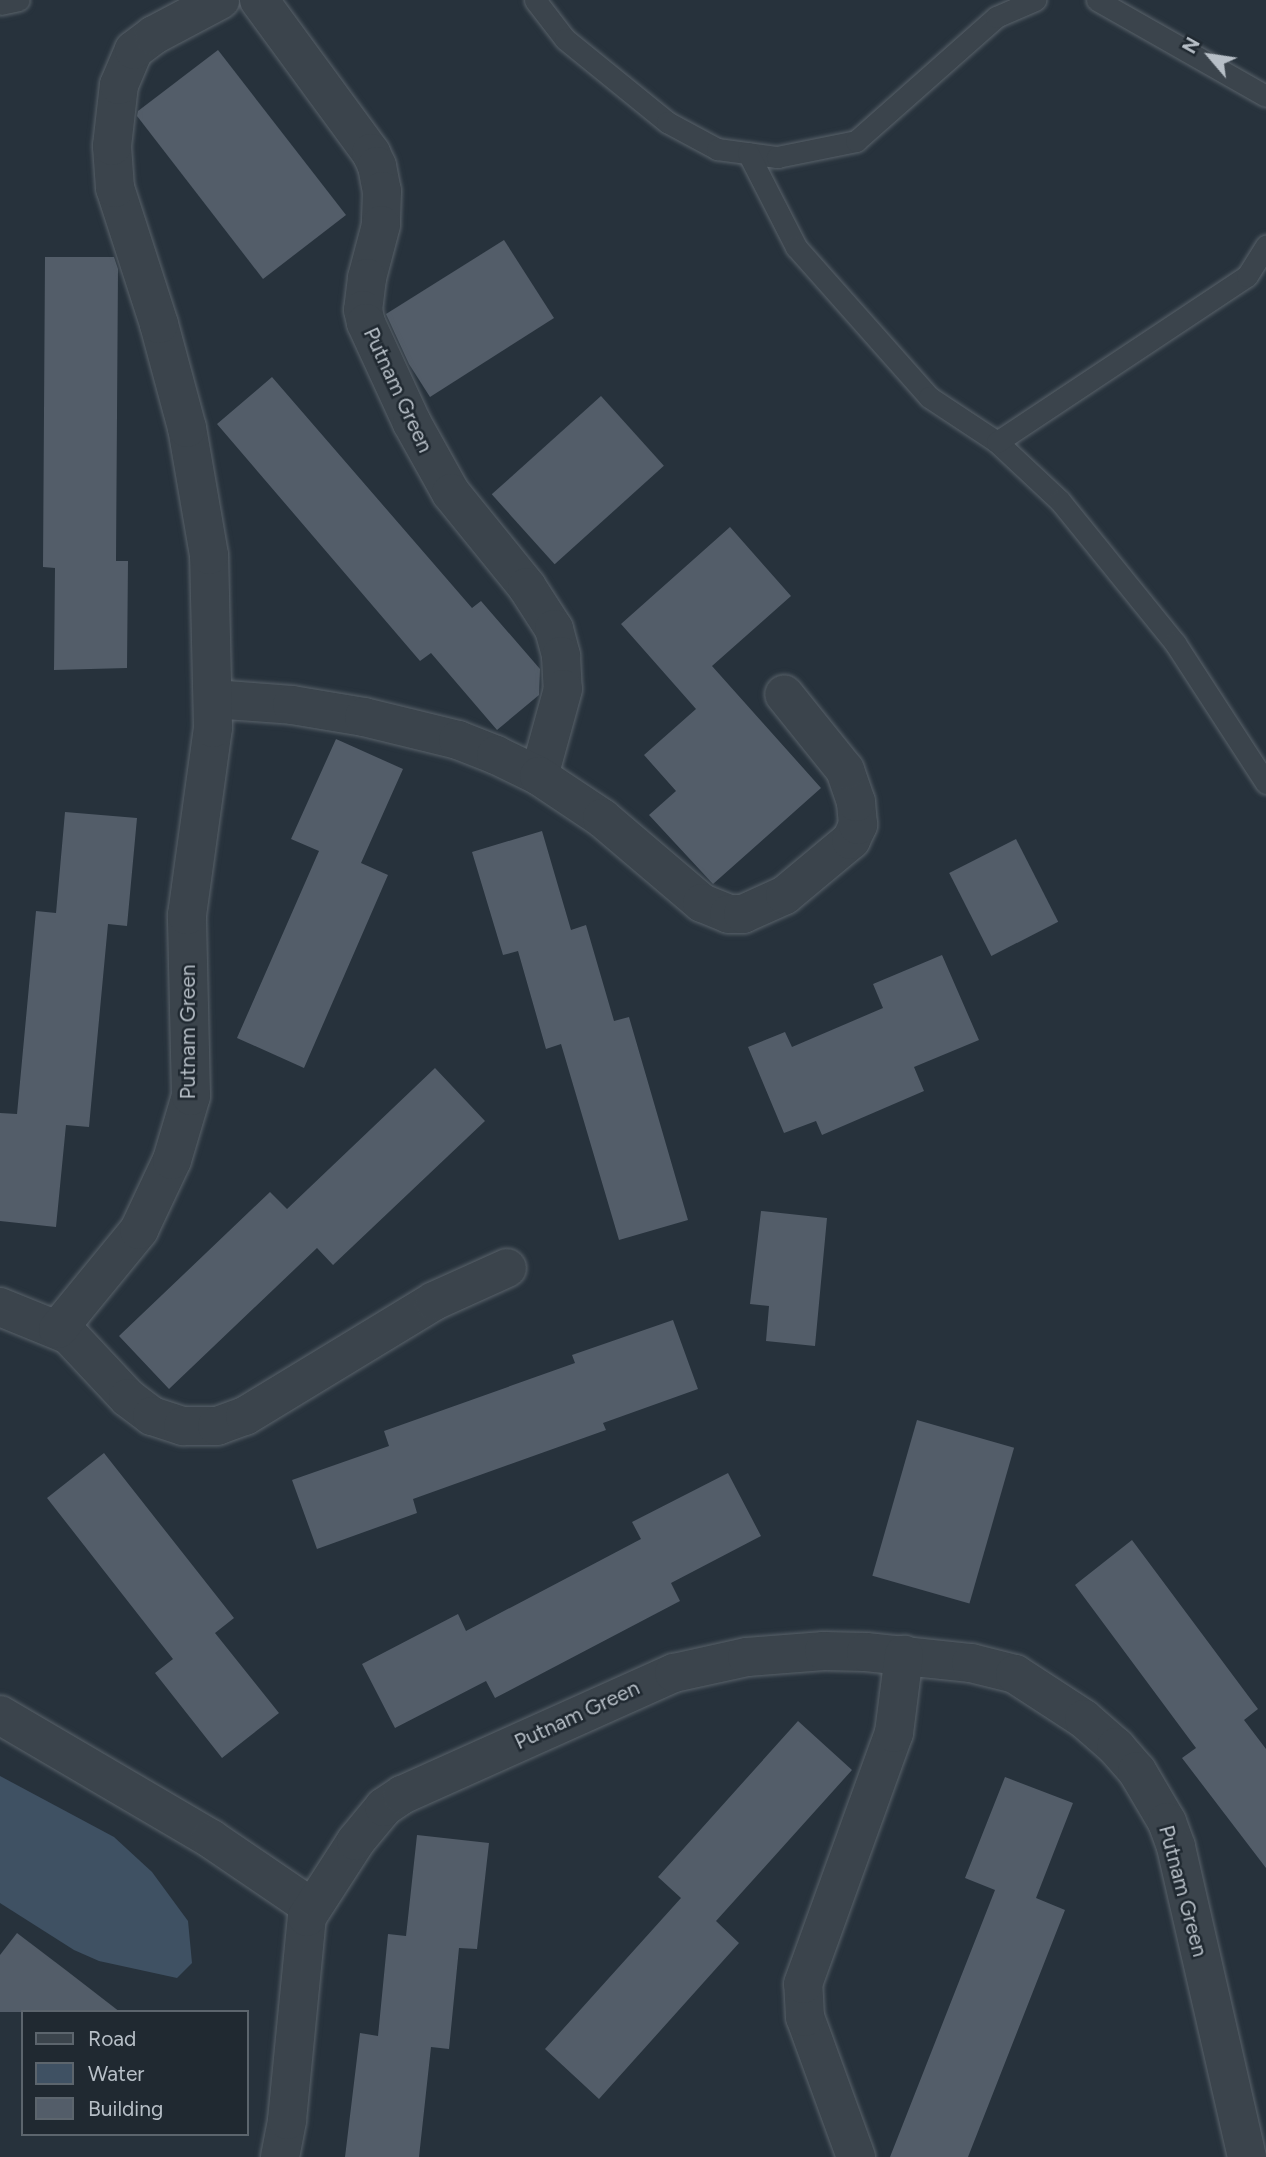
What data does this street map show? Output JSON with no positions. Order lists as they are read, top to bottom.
{
  "streets": {
    "street": ["Putnam Green"]
  },
  "legend": ["Road", "Water", "Building"],
  "north": "top left"
}
